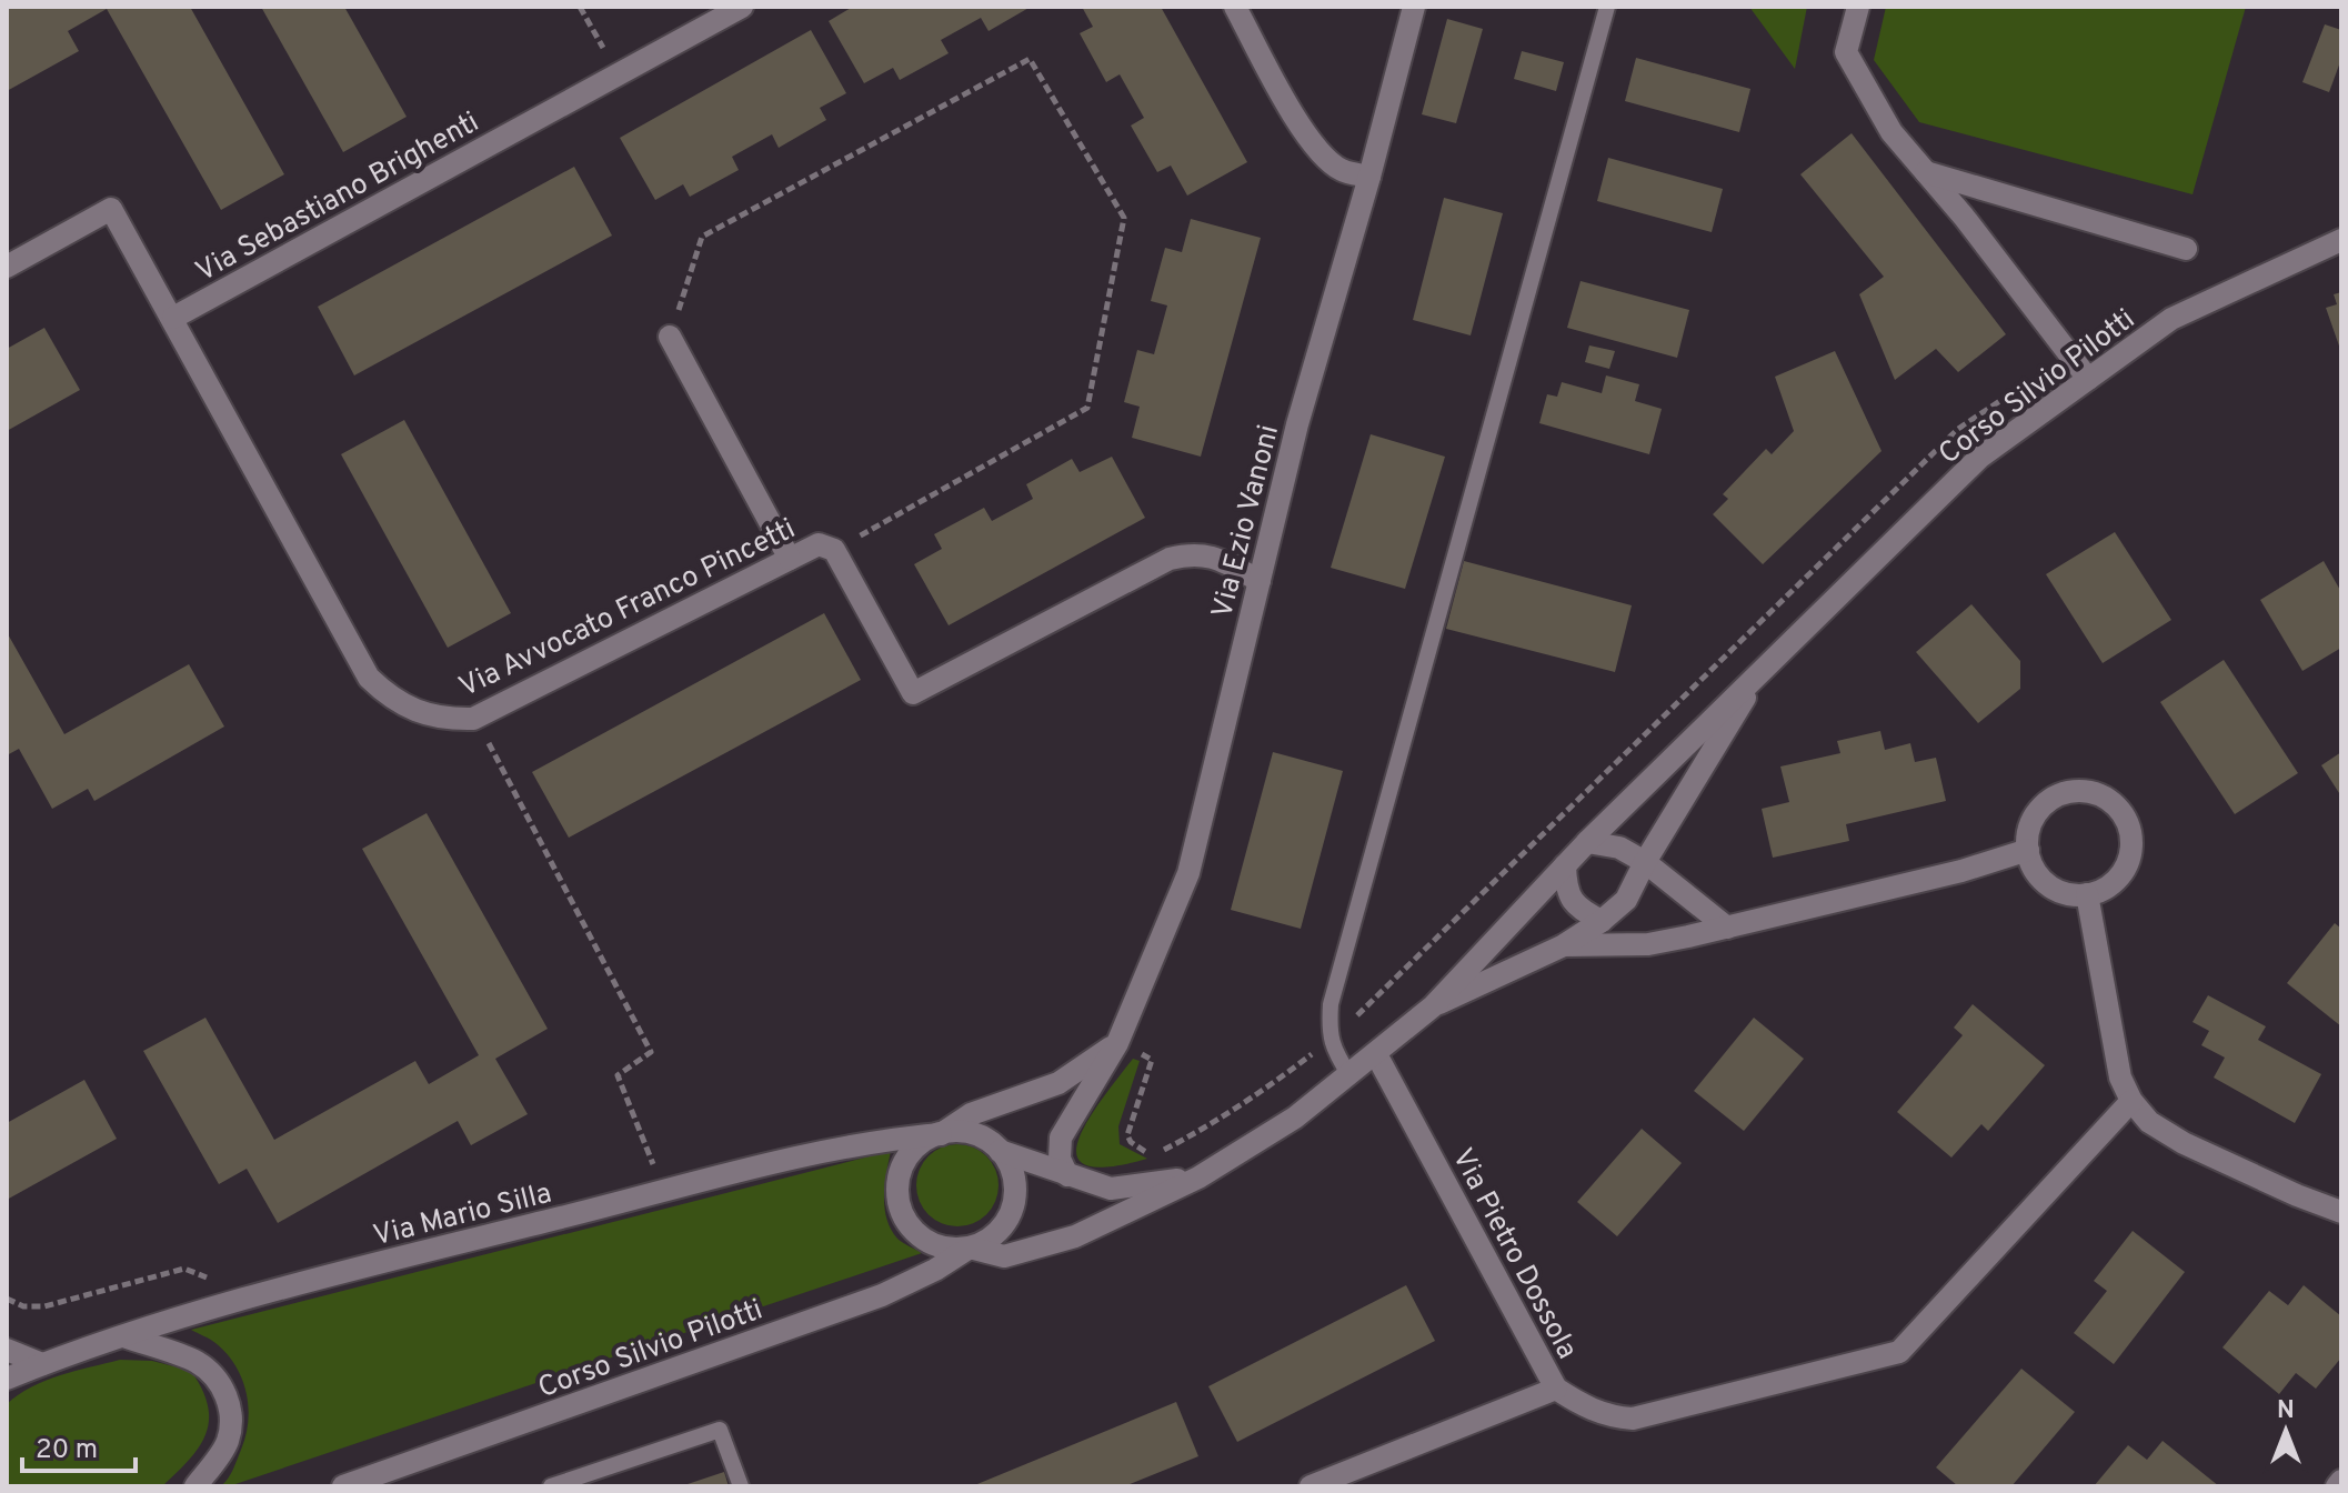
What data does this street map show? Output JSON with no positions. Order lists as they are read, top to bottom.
{
  "streets": {
    "street": [
      "Via Sebastiano Brighenti",
      "Corso Silvio Pilotti",
      "Via Ezio Vanoni",
      "Via Avvocato Franco Pincetti",
      "Via Mario Silla",
      "Via Pietro Dossola"
    ]
  },
  "crossings": [
    ["Via Sebastiano Brighenti", "Via Avvocato Franco Pincetti"],
    ["Corso Silvio Pilotti", "Via Ezio Vanoni"],
    ["Corso Silvio Pilotti", "Via Mario Silla"],
    ["Corso Silvio Pilotti", "Via Pietro Dossola"],
    ["Via Ezio Vanoni", "Via Avvocato Franco Pincetti"]
  ],
  "scale_bar": "20 m",
  "north": "top"
}
